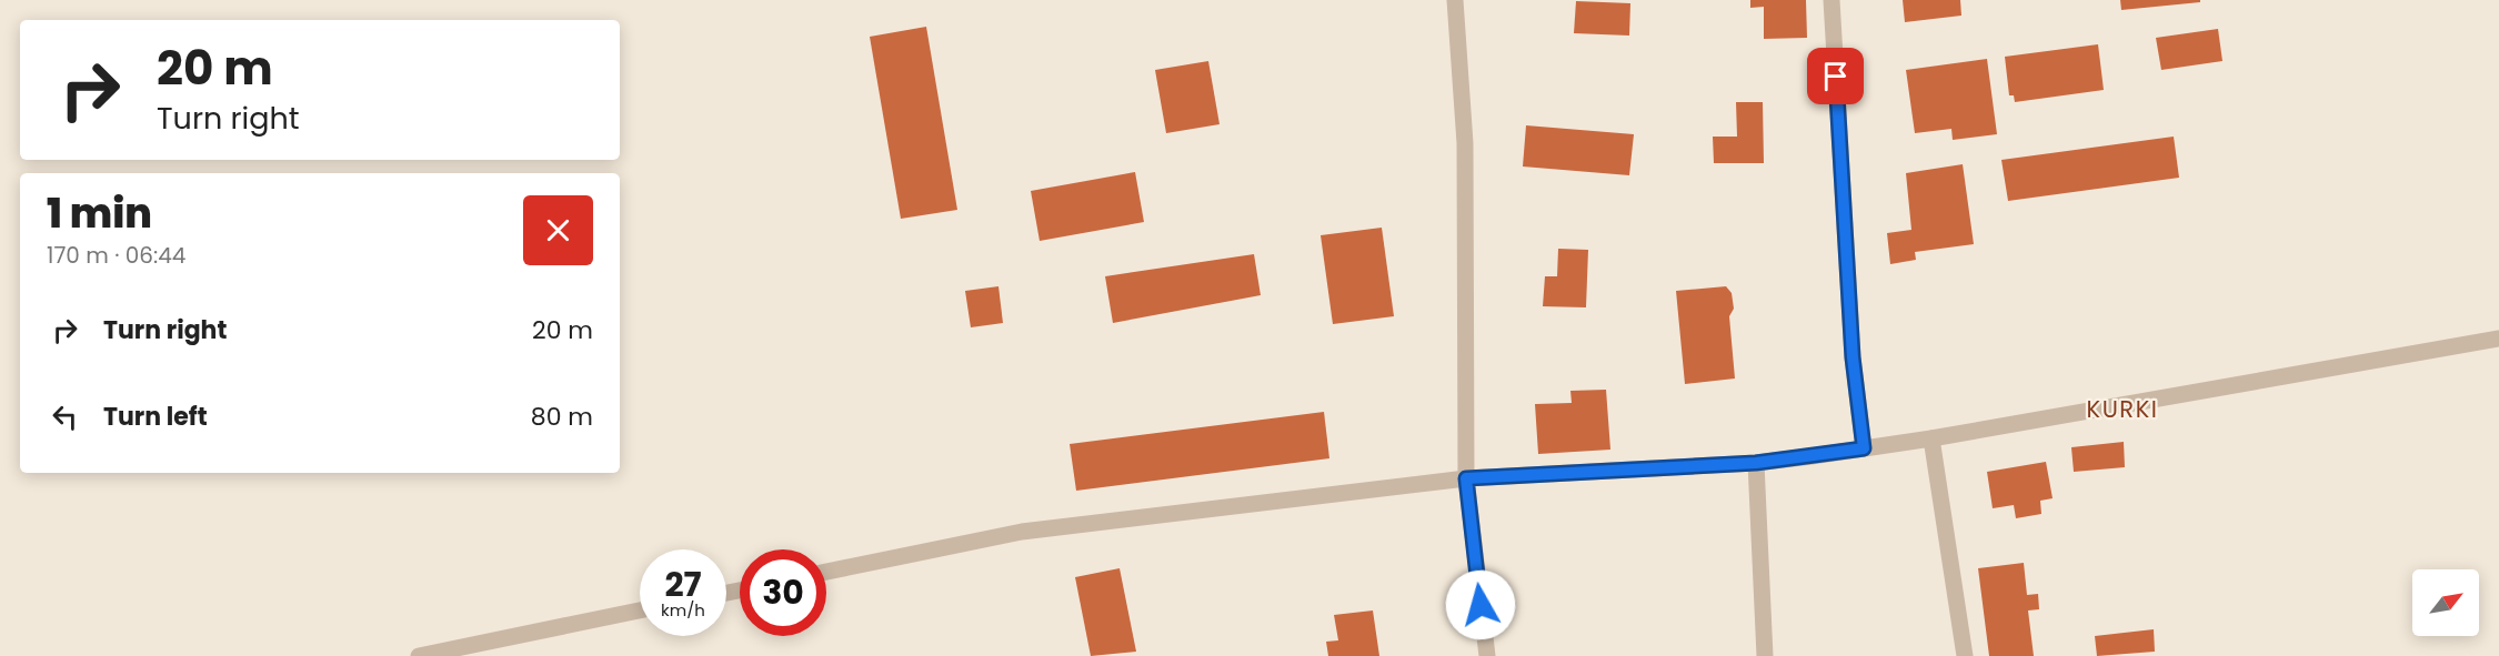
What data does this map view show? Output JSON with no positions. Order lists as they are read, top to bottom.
{
  "districts": ["KURKI"],
  "north": "top right",
  "page": {
    "turn": ["20 m", "Turn right"],
    "heading": ["1 min", "170 m · 06:44"],
    "list": [
      {
        "name": "Turn right",
        "value": "20 m"
      },
      {
        "name": "Turn left",
        "value": "80 m"
      }
    ],
    "speed": "27 km/h",
    "limit": "30"
  }
}
